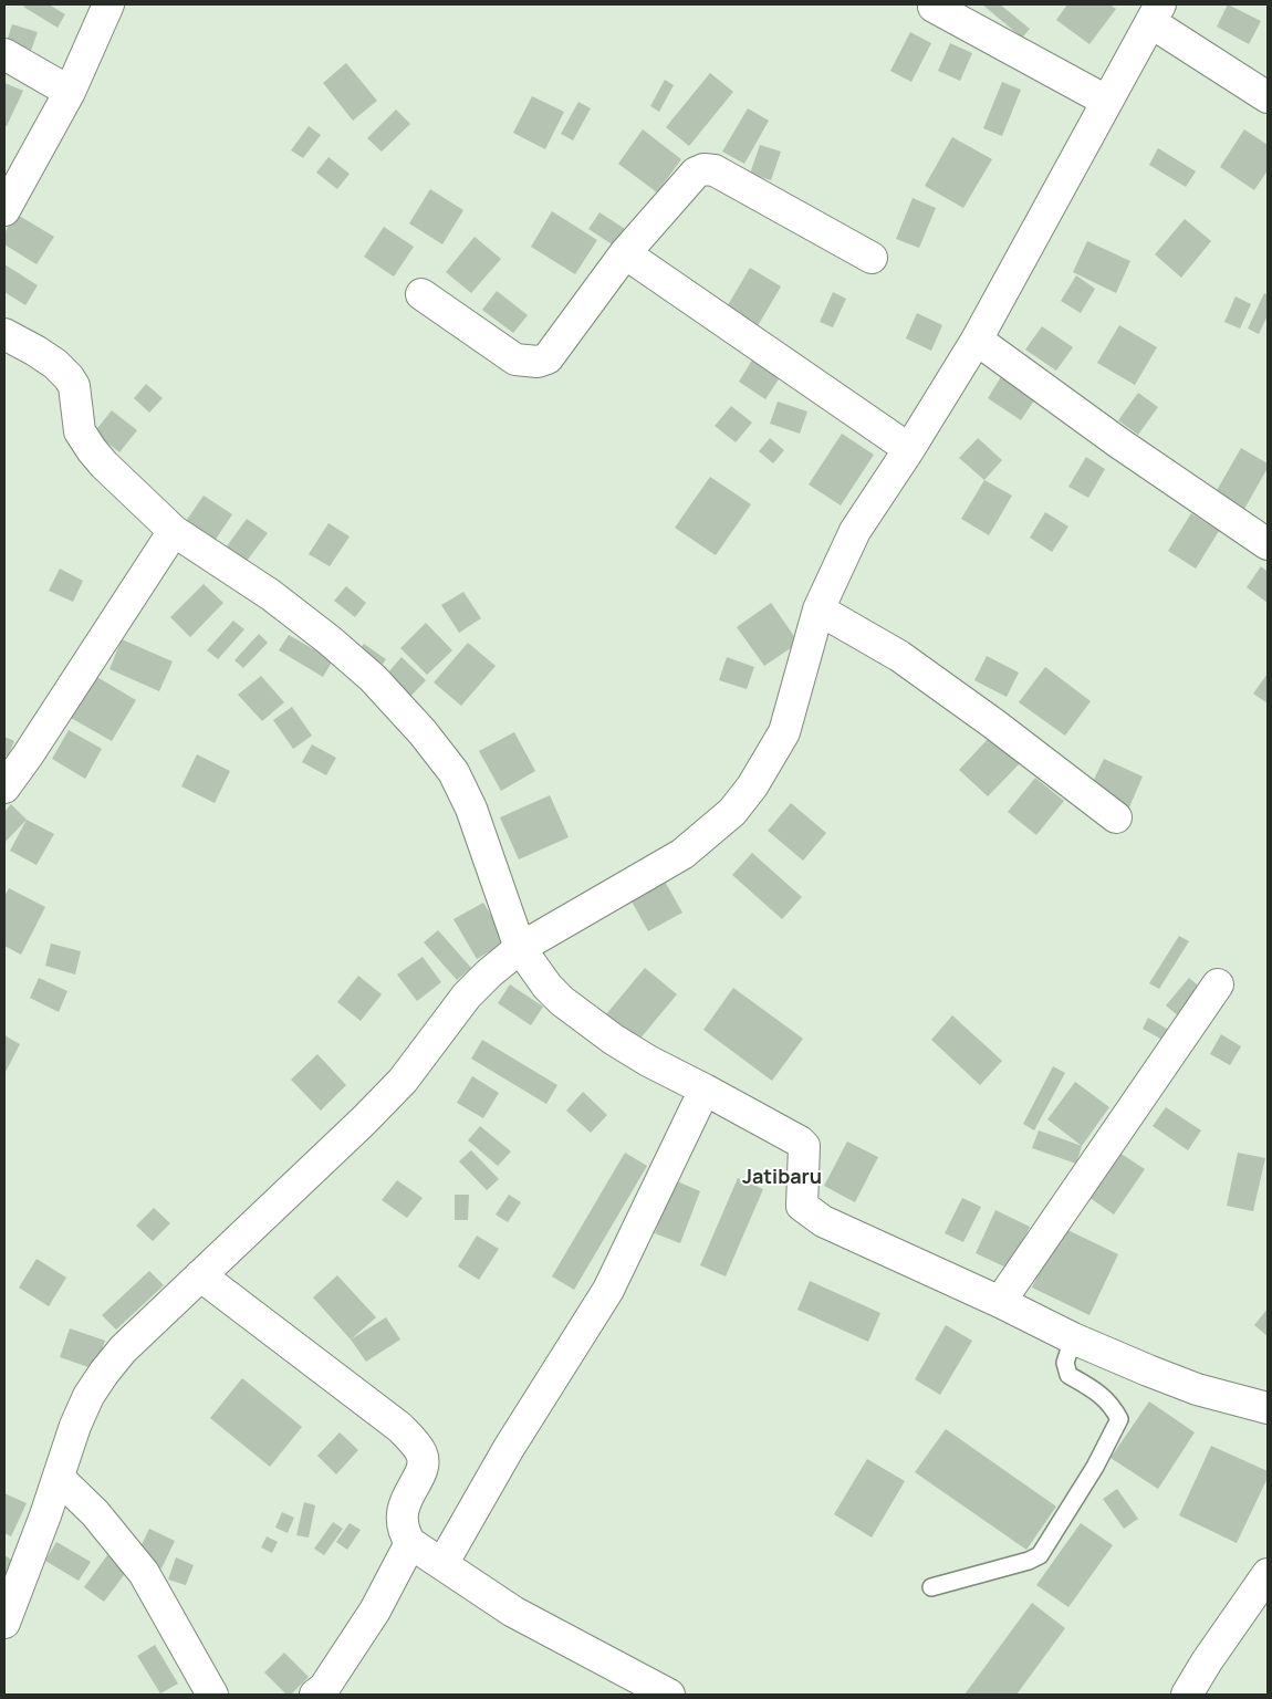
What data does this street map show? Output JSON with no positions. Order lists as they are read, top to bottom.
{
  "districts": ["Jatibaru"]
}
